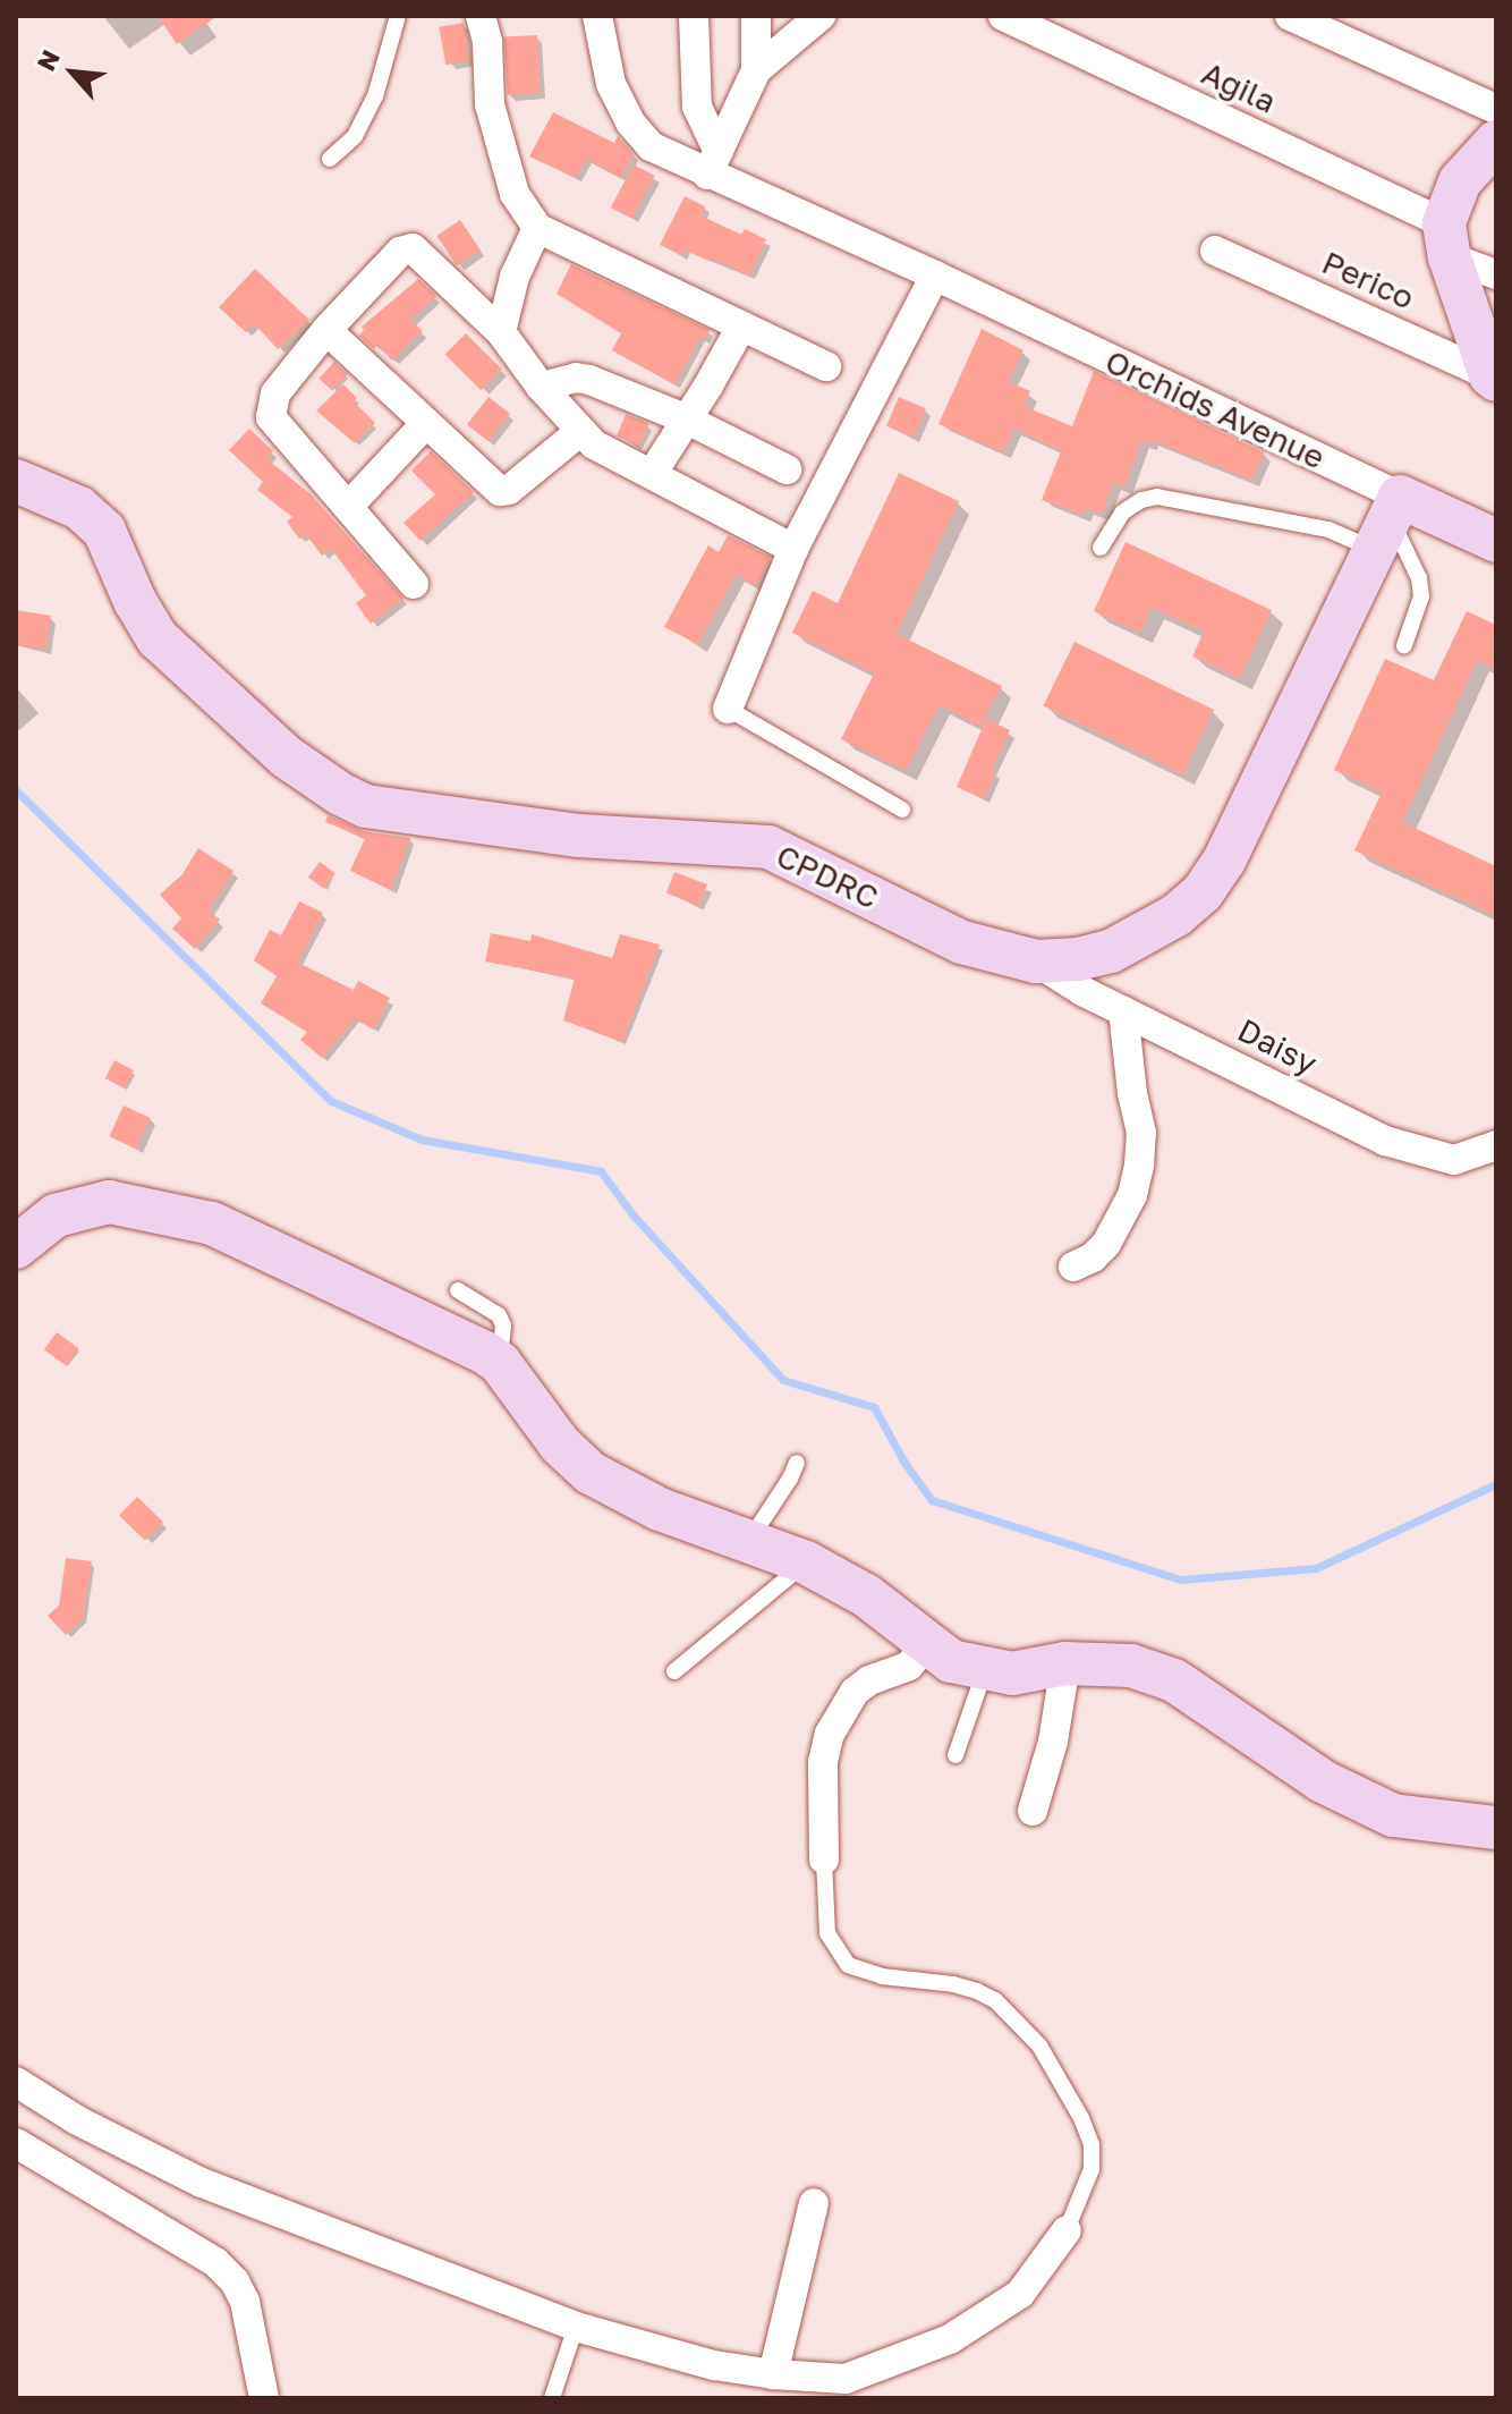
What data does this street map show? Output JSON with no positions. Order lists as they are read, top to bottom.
{
  "streets": {
    "street": [
      "Agila",
      "Perico",
      "Orchids Avenue",
      "CPDRC",
      "Daisy"
    ]
  },
  "crossings": [
    ["Orchids Avenue", "CPDRC"],
    ["CPDRC", "Daisy"]
  ],
  "north": "top left"
}
